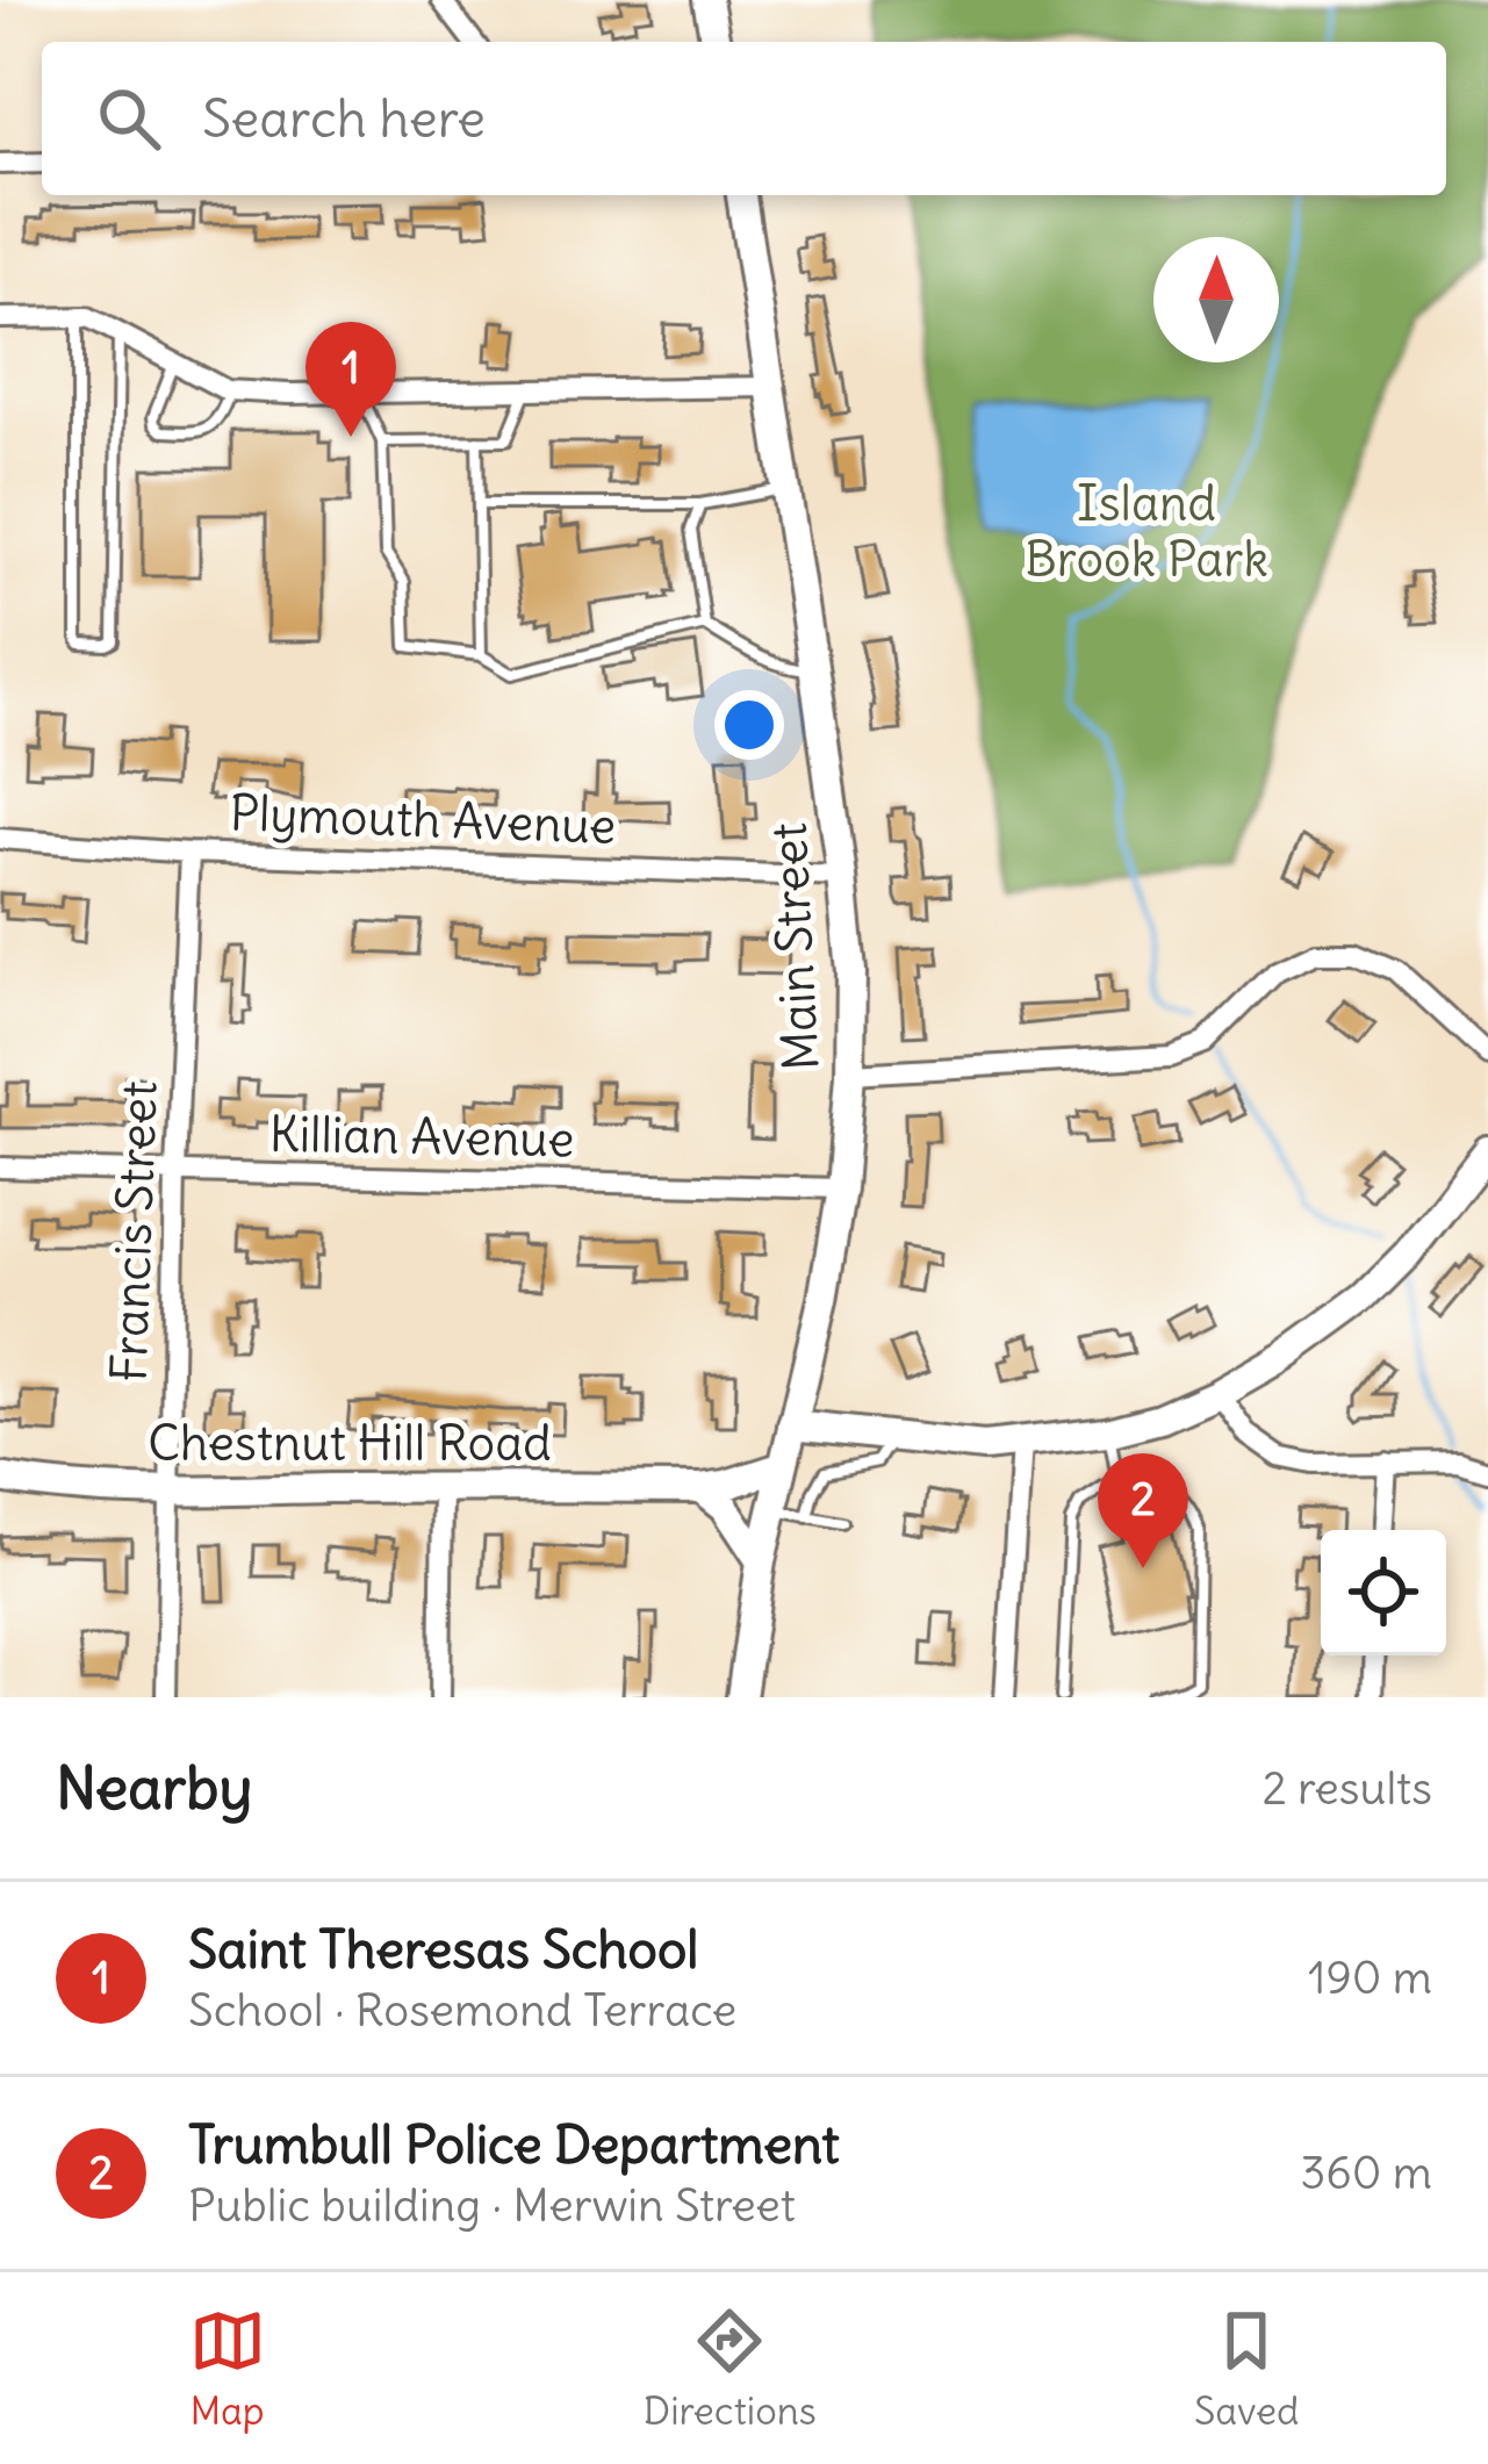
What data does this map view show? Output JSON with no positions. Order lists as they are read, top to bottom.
{
  "streets": {
    "street": [
      "Plymouth Avenue",
      "Main Street",
      "Killian Avenue",
      "Francis Street",
      "Chestnut Hill Road"
    ]
  },
  "crossings": [
    ["Plymouth Avenue", "Main Street"],
    ["Plymouth Avenue", "Francis Street"],
    ["Main Street", "Killian Avenue"],
    ["Main Street", "Chestnut Hill Road"],
    ["Killian Avenue", "Francis Street"],
    ["Francis Street", "Chestnut Hill Road"]
  ],
  "parks": ["Island Brook Park"],
  "north": "top",
  "page": {
    "search": "Search here",
    "pins": ["1", "2"],
    "heading": ["Nearby", "2 results"],
    "list": [
      {
        "mark": "1",
        "name": "Saint Theresas School",
        "note": "School · Rosemond Terrace",
        "value": "190 m"
      },
      {
        "mark": "2",
        "name": "Trumbull Police Department",
        "note": "Public building · Merwin Street",
        "value": "360 m"
      }
    ],
    "nav": ["Map", "Directions", "Saved"]
  }
}
